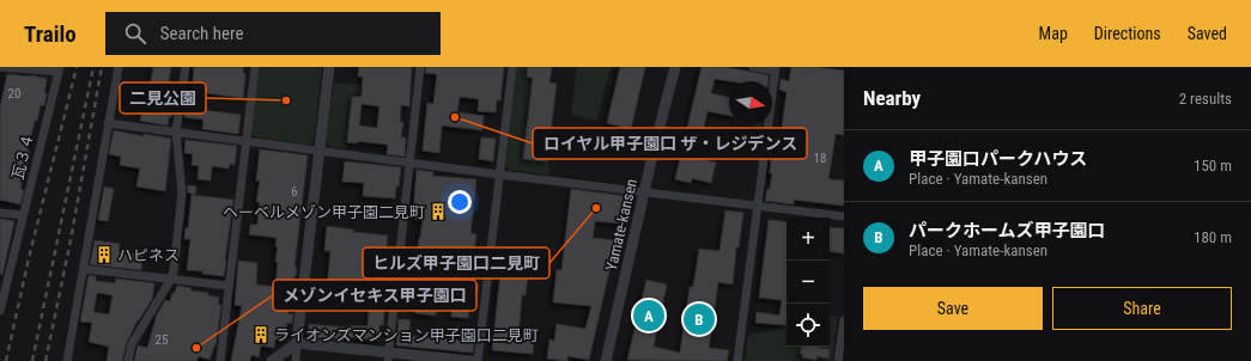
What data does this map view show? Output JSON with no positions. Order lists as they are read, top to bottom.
{
  "streets": {
    "street": ["瓦３４", "Yamate-kansen"]
  },
  "places": {
    "other": [
      "二見公園",
      "ロイヤル甲子園口 ザ・レジデンス",
      "ヒルズ甲子園口二見町",
      "メゾンイセキス甲子園口"
    ],
    "building": ["ヘーベルメゾン甲子園二見町", "ハピネス", "ライオンズマンション甲子園口二見町"]
  },
  "house_numbers": [
    "20",
    "18",
    "6",
    "25"
  ],
  "north": "right",
  "page": {
    "header": "Trailo",
    "search": "Search here",
    "nav": ["Map", "Directions", "Saved"],
    "heading": ["Nearby", "2 results"],
    "list": [
      {
        "mark": "A",
        "name": "甲子園口パークハウス",
        "note": "Place · Yamate-kansen",
        "value": "150 m"
      },
      {
        "mark": "B",
        "name": "パークホームズ甲子園口",
        "note": "Place · Yamate-kansen",
        "value": "180 m"
      }
    ],
    "map_buttons": ["+", "−"],
    "buttons": ["Save", "Share"],
    "pins": ["A", "B"]
  }
}
